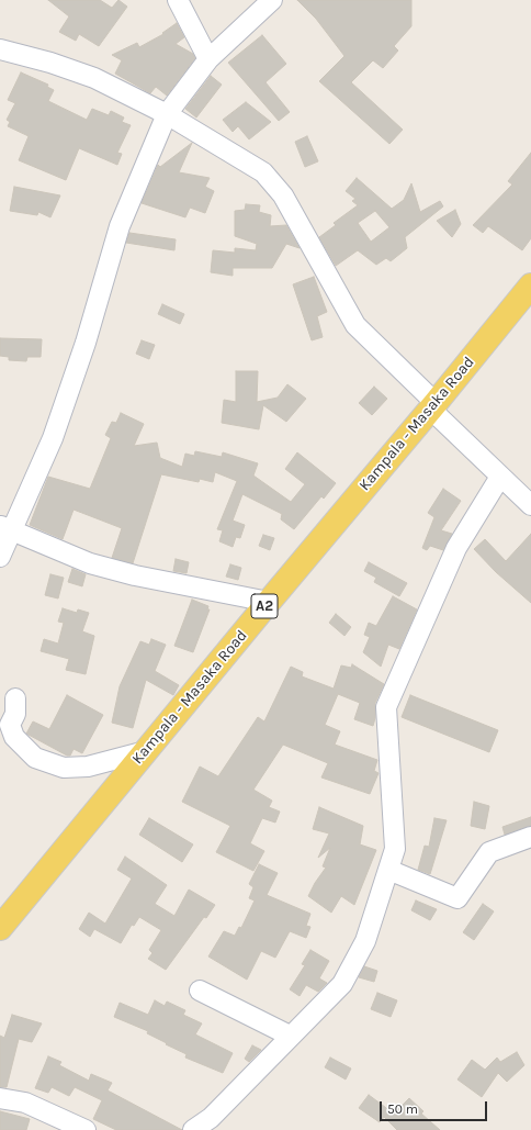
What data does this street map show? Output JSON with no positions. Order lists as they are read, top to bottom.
{
  "streets": {
    "main road": ["Kampala - Masaka Road", "A2"]
  },
  "scale_bar": "50 m"
}
